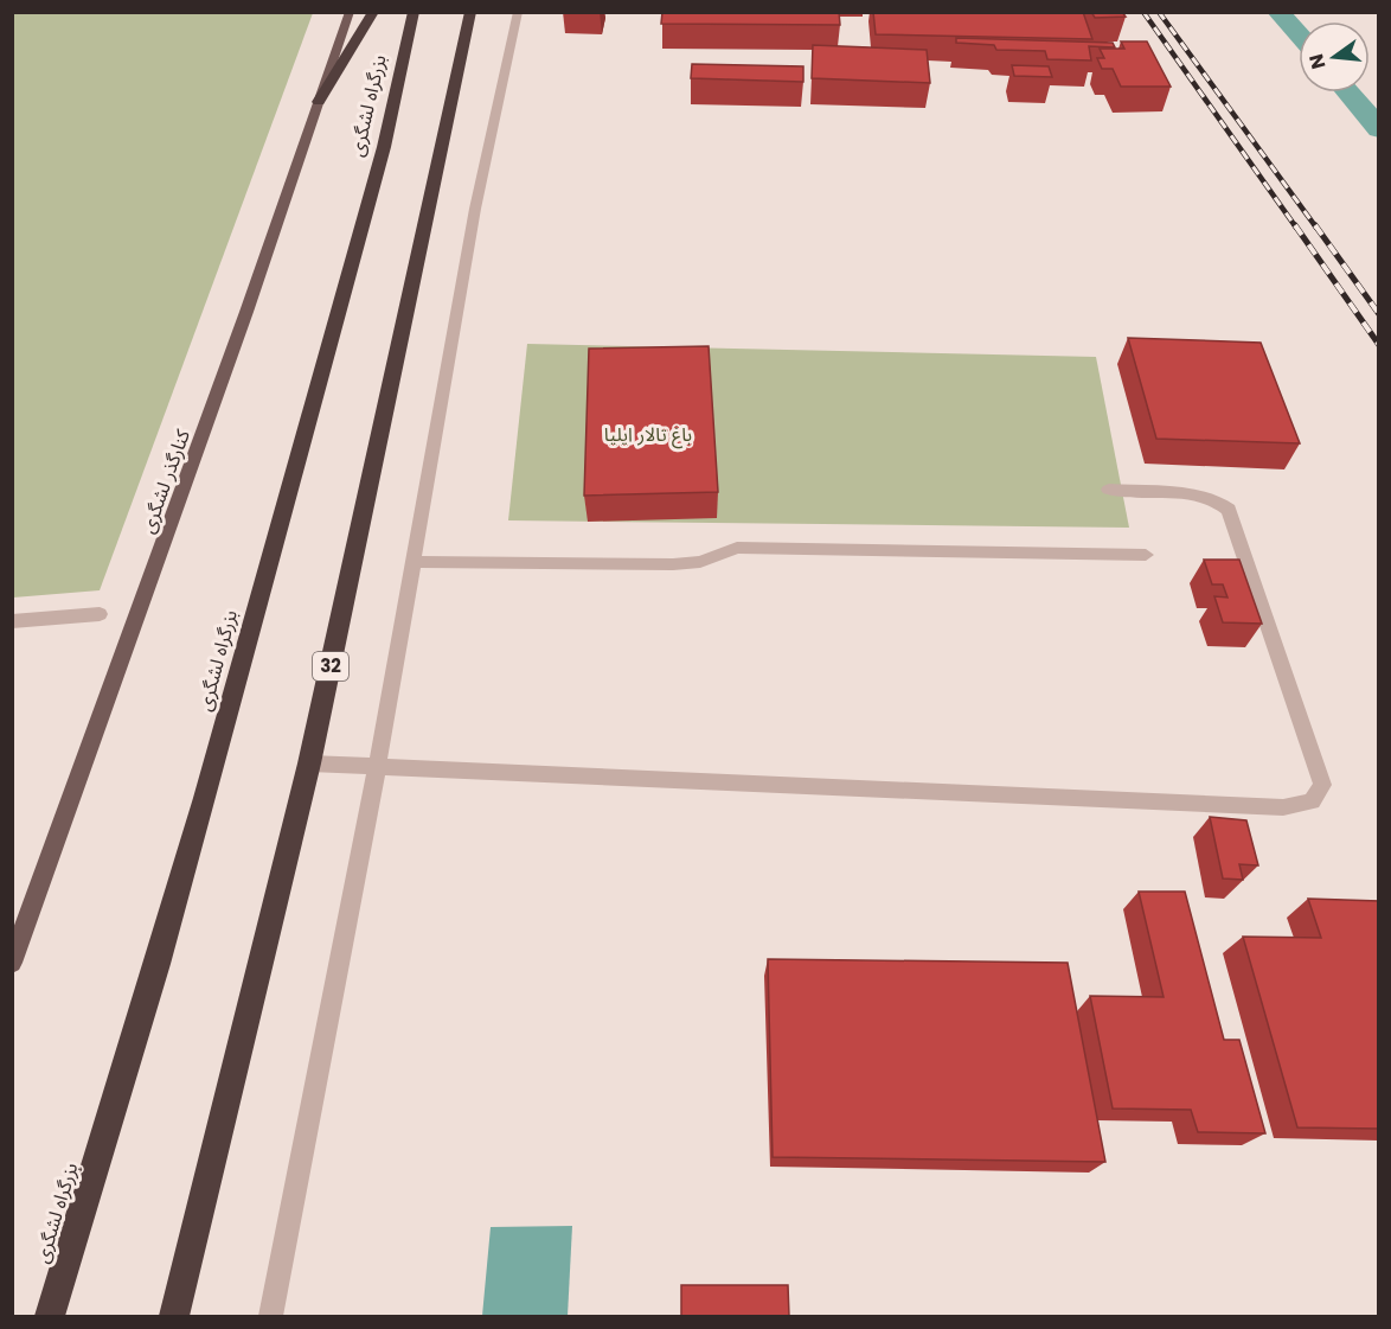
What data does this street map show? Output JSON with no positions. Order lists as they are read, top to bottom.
{
  "streets": {
    "highway": ["بزرگراه لشگری", "32"],
    "main road": ["کنارگذر لشگری"]
  },
  "parks": ["باغ تالار ایلیا"],
  "north": "left"
}
